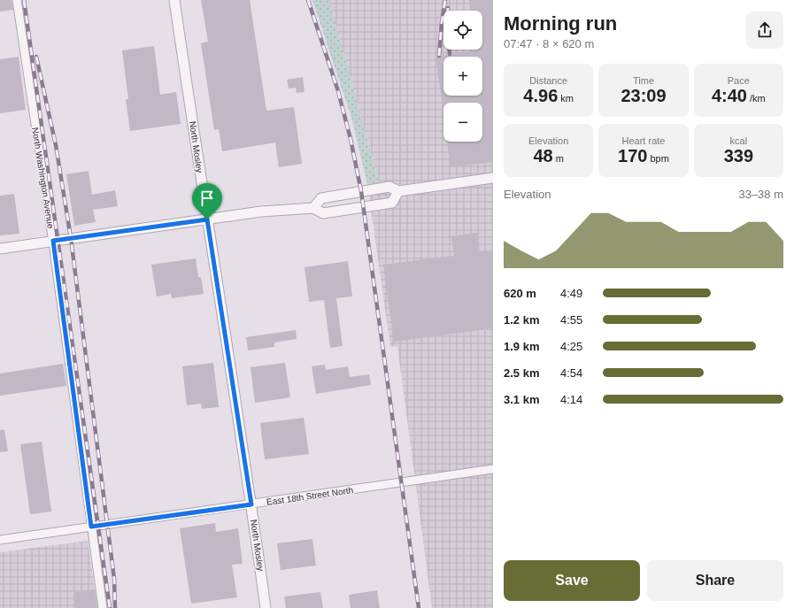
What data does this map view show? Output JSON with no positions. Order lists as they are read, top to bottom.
{
  "streets": {
    "street": ["North Mosley", "North Washington Avenue", "East 18th Street North"]
  },
  "crossings": [
    ["North Mosley", "East 18th Street North"],
    ["North Washington Avenue", "East 18th Street North"]
  ],
  "page": {
    "heading": ["Morning run", "07:47 · 8 × 620 m"],
    "map_buttons": ["+", "−"],
    "stats": [
      ["Distance", "4.96 km"],
      ["Time", "23:09"],
      ["Pace", "4:40 /km"],
      ["Elevation", "48 m"],
      ["Heart rate", "170 bpm"],
      ["kcal", "339"]
    ],
    "chart": ["Elevation", "33–38 m"],
    "list": [
      {
        "name": "620 m",
        "note": "4:49"
      },
      {
        "name": "1.2 km",
        "note": "4:55"
      },
      {
        "name": "1.9 km",
        "note": "4:25"
      },
      {
        "name": "2.5 km",
        "note": "4:54"
      },
      {
        "name": "3.1 km",
        "note": "4:14"
      }
    ],
    "buttons": ["Save", "Share"]
  }
}
